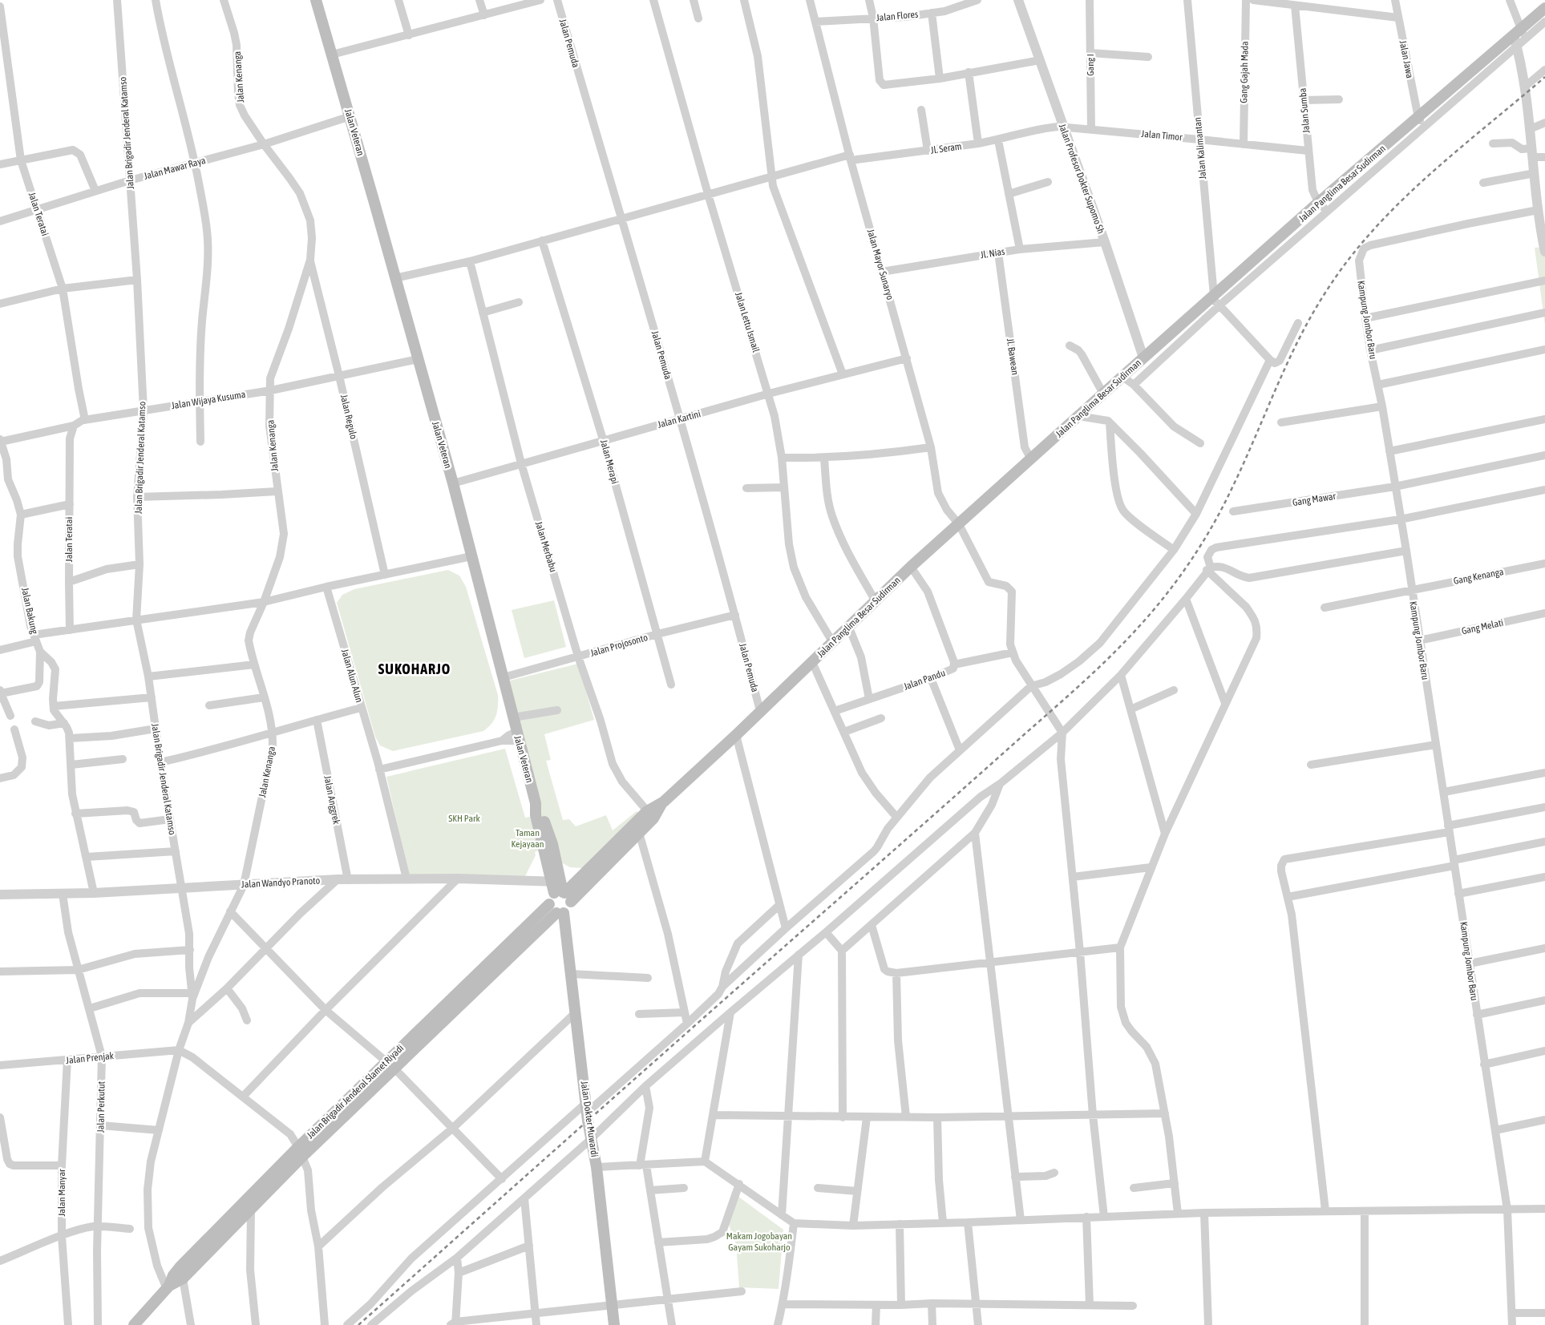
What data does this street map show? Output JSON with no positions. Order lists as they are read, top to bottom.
{
  "streets": {
    "main road": [
      "Jalan Veteran",
      "Jalan Panglima Besar Sudirman",
      "Jalan Brigadir Jenderal Slamet Riyadi",
      "Jalan Dokter Muwardi"
    ],
    "street": [
      "Jalan Flores",
      "Jalan Pemuda",
      "Jalan Jawa",
      "Gang I",
      "Gang Gajah Mada",
      "Jalan Kenanga",
      "Jalan Sumba",
      "Jalan Brigadir Jenderal Katamso",
      "Jalan Timor",
      "Jl. Seram",
      "Jalan Kalimantan",
      "Jalan Mawar Raya",
      "Jalan Profesor Dokter Supomo Sh",
      "Jalan Teratai",
      "Jl. Nias",
      "Jalan Mayor Sunaryo",
      "Kampung Jombor Baru",
      "Jalan Lettu Ismail",
      "Jl. Bawean",
      "Jalan Wijaya Kusuma",
      "Jalan Regulo",
      "Jalan Kartini",
      "Jalan Merapi",
      "Gang Mawar",
      "Jalan Merbabu",
      "Gang Kenanga",
      "Jalan Bakung",
      "Gang Melati",
      "Jalan Projosonto",
      "Jalan Alun Alun",
      "Jalan Pandu",
      "Jalan Anggrek",
      "Jalan Wandyo Pranoto",
      "Jalan Prenjak",
      "Jalan Perkutut",
      "Jalan Manyar"
    ]
  },
  "crossings": [
    ["Jalan Flores", "Jalan Mayor Sunaryo"],
    ["Jalan Pemuda", "Jl. Seram"],
    ["Jalan Pemuda", "Jalan Panglima Besar Sudirman"],
    ["Jalan Pemuda", "Jalan Kartini"],
    ["Jalan Pemuda", "Jalan Projosonto"],
    ["Jalan Jawa", "Jalan Panglima Besar Sudirman"],
    ["Gang I", "Jalan Timor"],
    ["Gang Gajah Mada", "Jalan Timor"],
    ["Jalan Kenanga", "Jalan Brigadir Jenderal Katamso"],
    ["Jalan Kenanga", "Jalan Mawar Raya"],
    ["Jalan Kenanga", "Jalan Wijaya Kusuma"],
    ["Jalan Kenanga", "Jalan Regulo"],
    ["Jalan Kenanga", "Jalan Wandyo Pranoto"],
    ["Jalan Sumba", "Jalan Timor"],
    ["Jalan Sumba", "Jalan Panglima Besar Sudirman"],
    ["Jalan Veteran", "Jl. Seram"],
    ["Jalan Veteran", "Jalan Mawar Raya"],
    ["Jalan Veteran", "Jalan Panglima Besar Sudirman"],
    ["Jalan Veteran", "Jalan Wijaya Kusuma"],
    ["Jalan Veteran", "Jalan Kartini"],
    ["Jalan Veteran", "Jalan Projosonto"],
    ["Jalan Veteran", "Jalan Wandyo Pranoto"],
    ["Jalan Veteran", "Jalan Brigadir Jenderal Slamet Riyadi"],
    ["Jalan Brigadir Jenderal Katamso", "Jalan Mawar Raya"],
    ["Jalan Brigadir Jenderal Katamso", "Jalan Wijaya Kusuma"],
    ["Jalan Brigadir Jenderal Katamso", "Jalan Wandyo Pranoto"],
    ["Jalan Timor", "Jl. Seram"],
    ["Jalan Timor", "Jalan Kalimantan"],
    ["Jalan Timor", "Jalan Profesor Dokter Supomo Sh"],
    ["Jl. Seram", "Jalan Mayor Sunaryo"],
    ["Jl. Seram", "Jalan Lettu Ismail"],
    ["Jl. Seram", "Jalan Merapi"],
    ["Jl. Seram", "Jalan Merbabu"],
    ["Jalan Kalimantan", "Jalan Panglima Besar Sudirman"],
    ["Jalan Mawar Raya", "Jalan Teratai"],
    ["Jalan Profesor Dokter Supomo Sh", "Jalan Panglima Besar Sudirman"],
    ["Jalan Profesor Dokter Supomo Sh", "Jl. Nias"],
    ["Jalan Panglima Besar Sudirman", "Jalan Mayor Sunaryo"],
    ["Jalan Panglima Besar Sudirman", "Jalan Lettu Ismail"],
    ["Jalan Panglima Besar Sudirman", "Jl. Bawean"],
    ["Jalan Panglima Besar Sudirman", "Jalan Merbabu"],
    ["Jalan Panglima Besar Sudirman", "Jalan Pandu"],
    ["Jalan Panglima Besar Sudirman", "Jalan Wandyo Pranoto"],
    ["Jalan Panglima Besar Sudirman", "Jalan Brigadir Jenderal Slamet Riyadi"],
    ["Jalan Teratai", "Jalan Wijaya Kusuma"],
    ["Jl. Nias", "Jalan Mayor Sunaryo"],
    ["Jl. Nias", "Jl. Bawean"],
    ["Jalan Mayor Sunaryo", "Jalan Kartini"],
    ["Kampung Jombor Baru", "Gang Mawar"],
    ["Kampung Jombor Baru", "Gang Kenanga"],
    ["Kampung Jombor Baru", "Gang Melati"],
    ["Jalan Lettu Ismail", "Jalan Kartini"],
    ["Jalan Wijaya Kusuma", "Jalan Regulo"],
    ["Jalan Wijaya Kusuma", "Jalan Bakung"],
    ["Jalan Kartini", "Jalan Merapi"],
    ["Jalan Kartini", "Jalan Merbabu"],
    ["Jalan Merapi", "Jalan Projosonto"],
    ["Jalan Merbabu", "Jalan Projosonto"],
    ["Jalan Alun Alun", "Jalan Wandyo Pranoto"],
    ["Jalan Anggrek", "Jalan Wandyo Pranoto"],
    ["Jalan Wandyo Pranoto", "Jalan Brigadir Jenderal Slamet Riyadi"],
    ["Jalan Wandyo Pranoto", "Jalan Perkutut"],
    ["Jalan Prenjak", "Jalan Perkutut"],
    ["Jalan Prenjak", "Jalan Manyar"],
    ["Jalan Brigadir Jenderal Slamet Riyadi", "Jalan Dokter Muwardi"]
  ],
  "districts": ["SUKOHARJO"],
  "parks": ["SKH Park", "Taman Kejayaan", "Makam Jogobayan Gayam Sukoharjo"]
}
